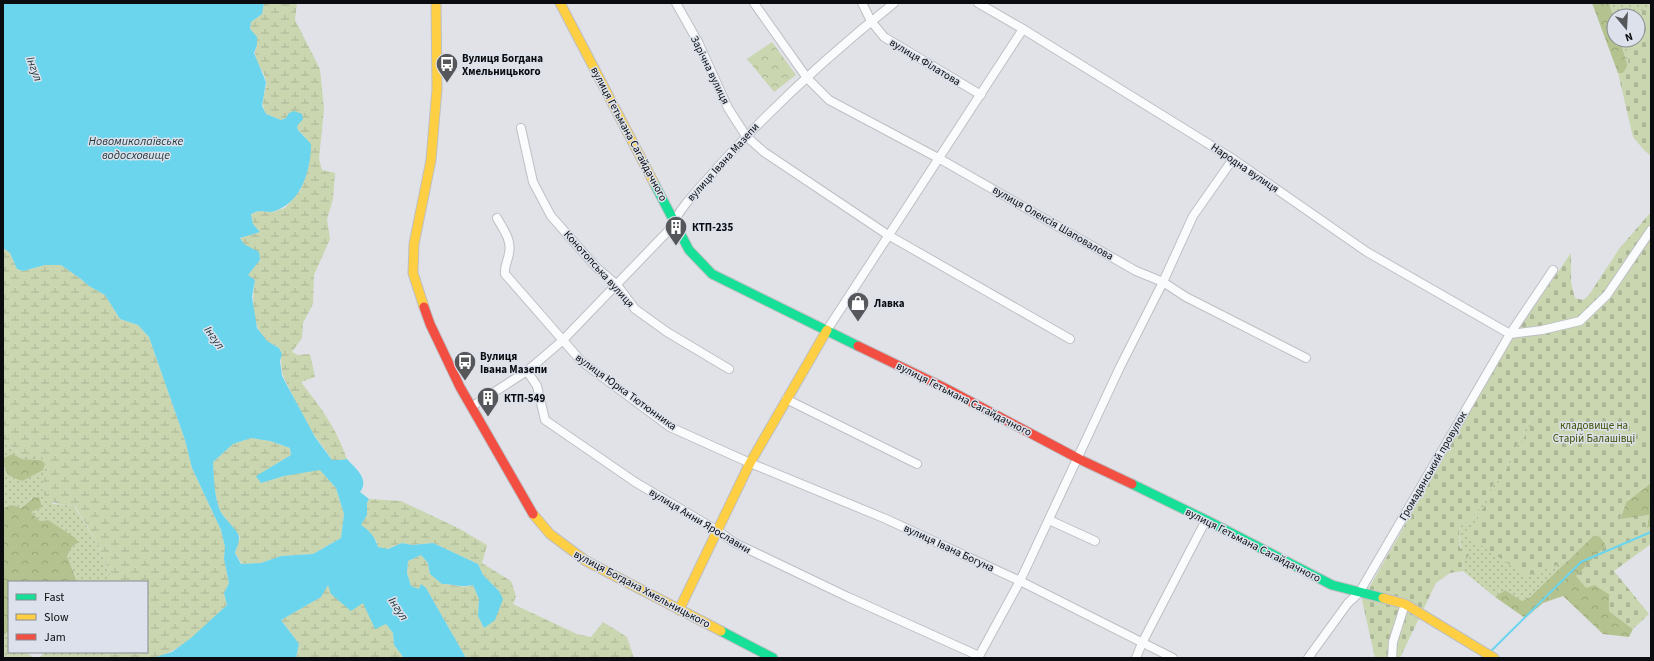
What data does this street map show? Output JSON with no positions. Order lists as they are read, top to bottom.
{
  "streets": {
    "street": [
      "вулиця Філатова",
      "Зарічна вулиця",
      "вулиця Гетьмана Сагайдачного",
      "вулиця Івана Мазепи",
      "Народна вулиця",
      "вулиця Олексія Шаповалова",
      "Конотопська вулиця",
      "вулиця Юрка Тютюнника",
      "Громадянський провулок",
      "вулиця Анни Ярославни",
      "вулиця Івана Богуна",
      "вулиця Богдана Хмельницького"
    ]
  },
  "crossings": [
    ["вулиця Філатова", "вулиця Івана Мазепи"],
    ["Зарічна вулиця", "вулиця Івана Мазепи"],
    ["вулиця Гетьмана Сагайдачного", "вулиця Івана Мазепи"],
    ["вулиця Гетьмана Сагайдачного", "Громадянський провулок"],
    ["вулиця Івана Мазепи", "вулиця Олексія Шаповалова"],
    ["вулиця Івана Мазепи", "Конотопська вулиця"],
    ["вулиця Івана Мазепи", "вулиця Юрка Тютюнника"],
    ["вулиця Івана Мазепи", "вулиця Анни Ярославни"],
    ["вулиця Івана Мазепи", "вулиця Богдана Хмельницького"],
    ["Народна вулиця", "Громадянський провулок"],
    ["вулиця Юрка Тютюнника", "вулиця Івана Богуна"]
  ],
  "water": ["Інгул", "Новомиколаївське водосховище"],
  "parks": ["кладовище на Старій Балашівці"],
  "places": {
    "bus stop": ["Вулиця Богдана Хмельницького", "Вулиця Івана Мазепи"],
    "building": ["КТП-235", "КТП-549"],
    "shop": ["Лавка"]
  },
  "legend": ["Fast", "Slow", "Jam"],
  "north": "bottom"
}
